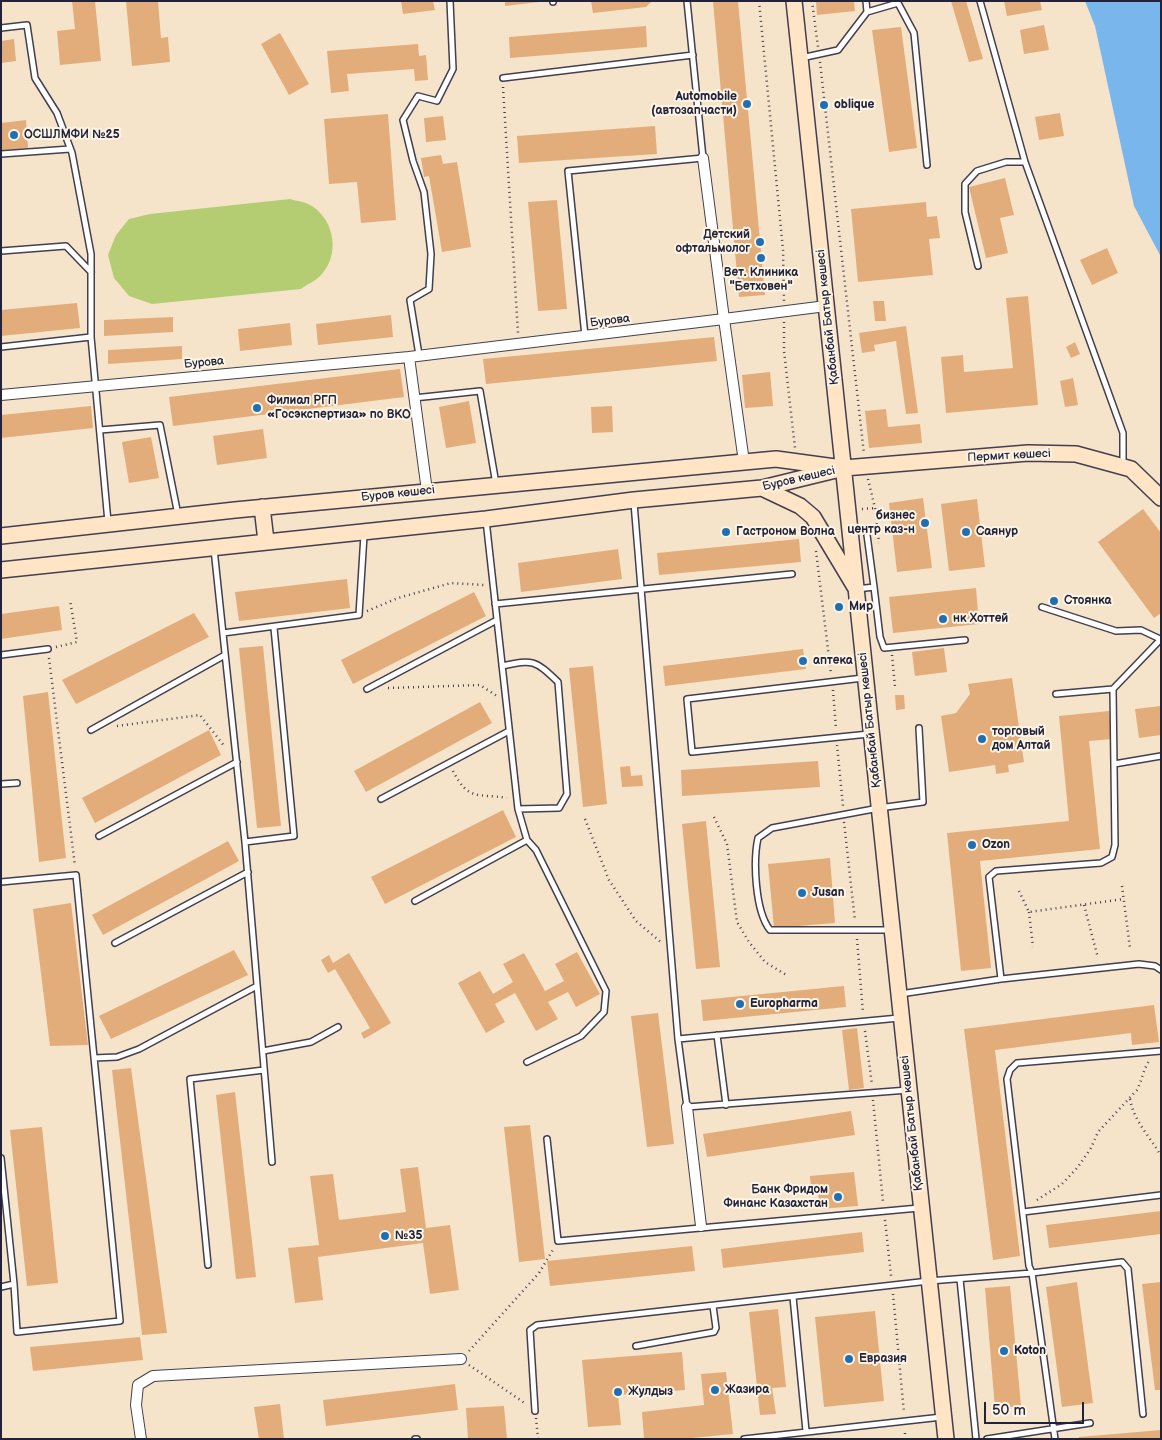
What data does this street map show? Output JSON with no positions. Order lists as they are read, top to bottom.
{
  "streets": {
    "main road": ["Қабанбай Батыр көшесі", "Пермит көшесі", "Буров көшесі"],
    "street": ["Бурова"]
  },
  "crossings": [
    ["Қабанбай Батыр көшесі", "Бурова"],
    ["Қабанбай Батыр көшесі", "Пермит көшесі"],
    ["Қабанбай Батыр көшесі", "Буров көшесі"],
    ["Пермит көшесі", "Буров көшесі"]
  ],
  "places": [
    "Automobile (автозапчасти)",
    "oblique",
    "ОСШЛМФИ №25",
    "Детский офтальмолог",
    "Вет. Клиника \"Бетховен\"",
    "Филиал РГП «Госэкспертиза» по ВКО",
    "бизнес центр каз-н",
    "Гастроном Волна",
    "Саянур",
    "Стоянка",
    "Мир",
    "нк Хоттей",
    "аптека",
    "торговый дом Алтай",
    "Ozon",
    "Jusan",
    "Europharma",
    "Банк Фридом Финанс Казахстан",
    "№35",
    "Koton",
    "Евразия",
    "Жазира",
    "Жулдыз"
  ],
  "scale_bar": "50 m"
}
